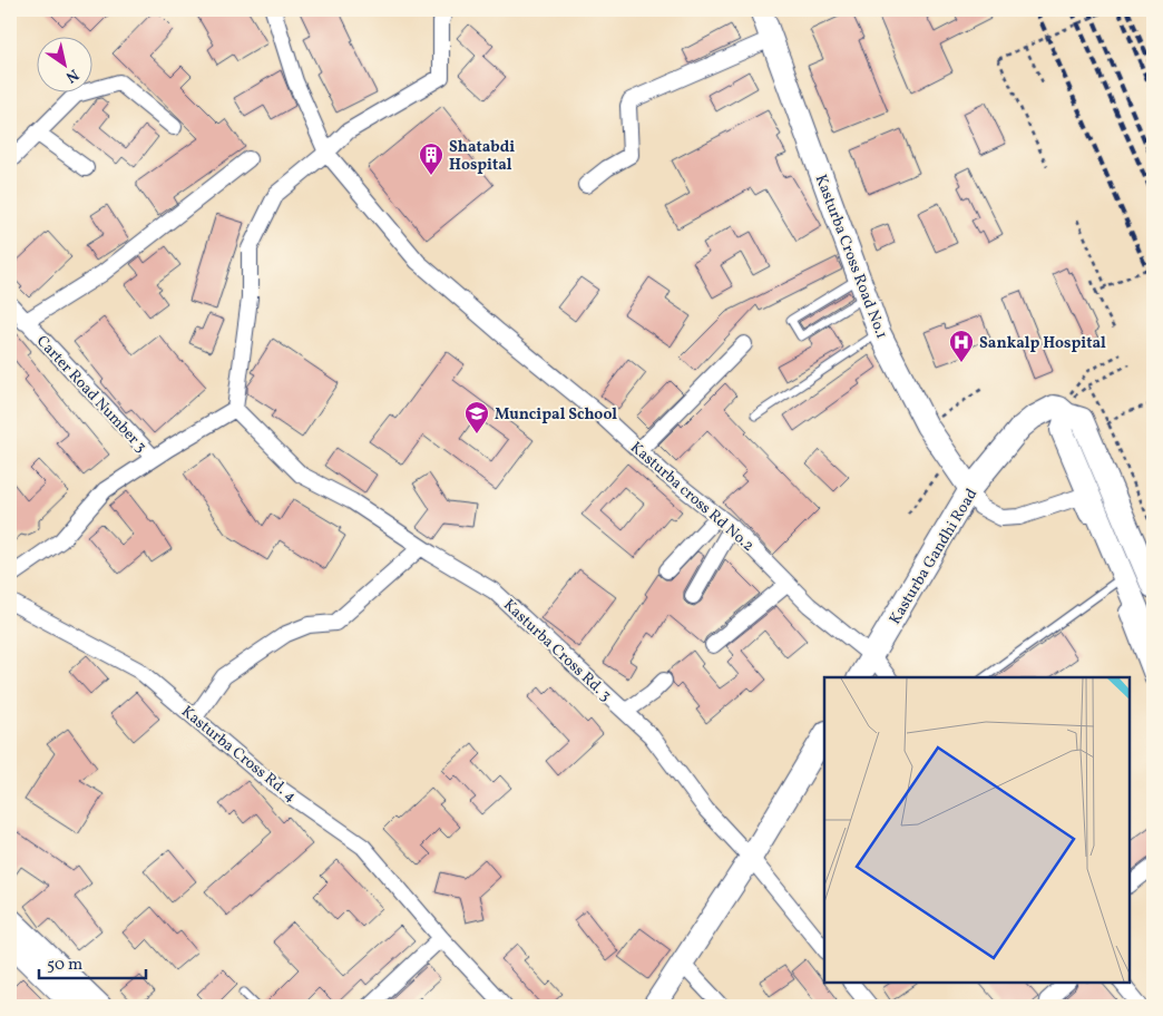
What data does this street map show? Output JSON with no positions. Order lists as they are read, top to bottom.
{
  "streets": {
    "main road": ["Kasturba Cross Road No.1", "Kasturba Gandhi Road"],
    "street": [
      "Carter Road Number 3",
      "Kasturba cross Rd No.2",
      "Kasturba Cross Rd. 3",
      "Kasturba Cross Rd. 4"
    ]
  },
  "crossings": [
    ["Kasturba Cross Road No.1", "Kasturba Gandhi Road"],
    ["Kasturba cross Rd No.2", "Kasturba Gandhi Road"]
  ],
  "places": {
    "building": ["Shatabdi Hospital"],
    "hospital": ["Sankalp Hospital"],
    "school or university": ["Muncipal School"]
  },
  "scale_bar": "50 m",
  "north": "bottom right"
}
